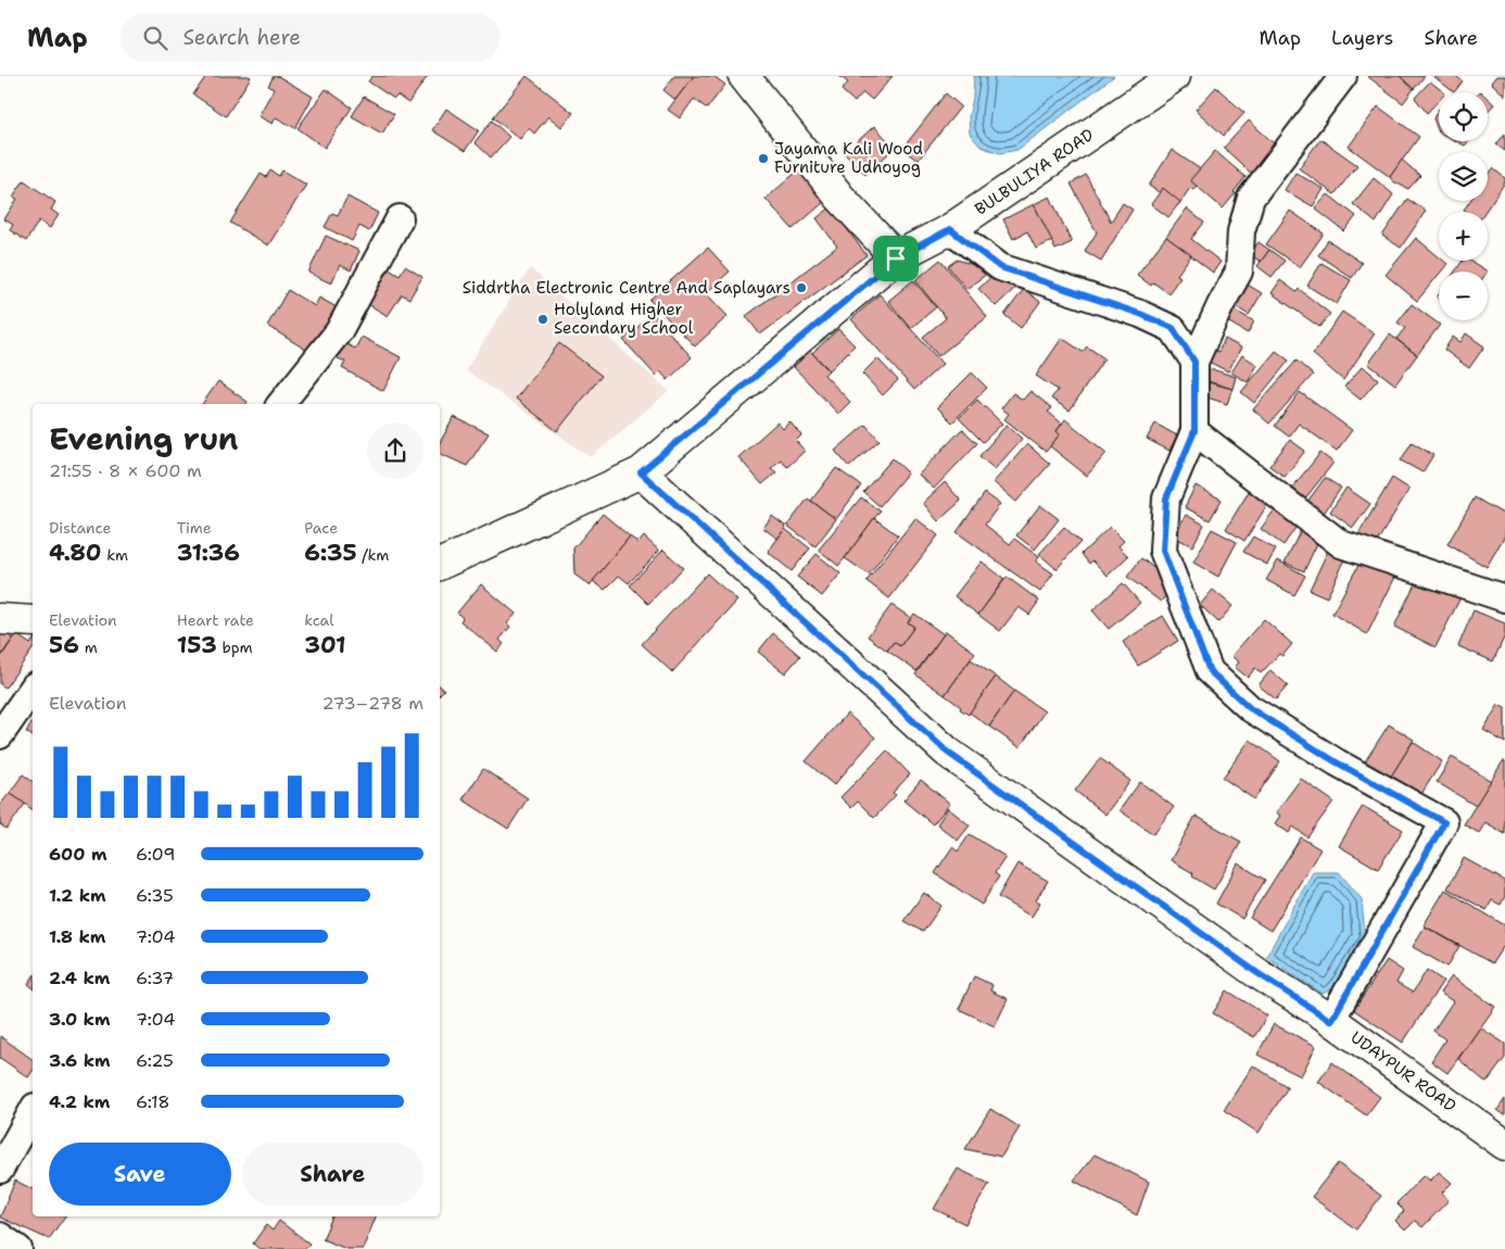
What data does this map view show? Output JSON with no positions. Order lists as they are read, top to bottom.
{
  "streets": {
    "street": ["BULBULIYA ROAD", "UDAYPUR ROAD"]
  },
  "crossings": [
    ["BULBULIYA ROAD", "UDAYPUR ROAD"]
  ],
  "places": ["Jayama Kali Wood Furniture Udhoyog", "Siddrtha Electronic Centre And Saplayars", "Holyland Higher Secondary School"],
  "page": {
    "header": "Map",
    "search": "Search here",
    "nav": ["Map", "Layers", "Share"],
    "map_buttons": ["+", "−"],
    "heading": ["Evening run", "21:55 · 8 × 600 m"],
    "stats": [
      ["Distance", "4.80 km"],
      ["Time", "31:36"],
      ["Pace", "6:35 /km"],
      ["Elevation", "56 m"],
      ["Heart rate", "153 bpm"],
      ["kcal", "301"]
    ],
    "chart": ["Elevation", "273–278 m"],
    "list": [
      {
        "name": "600 m",
        "note": "6:09"
      },
      {
        "name": "1.2 km",
        "note": "6:35"
      },
      {
        "name": "1.8 km",
        "note": "7:04"
      },
      {
        "name": "2.4 km",
        "note": "6:37"
      },
      {
        "name": "3.0 km",
        "note": "7:04"
      },
      {
        "name": "3.6 km",
        "note": "6:25"
      },
      {
        "name": "4.2 km",
        "note": "6:18"
      }
    ],
    "buttons": ["Save", "Share"]
  }
}
